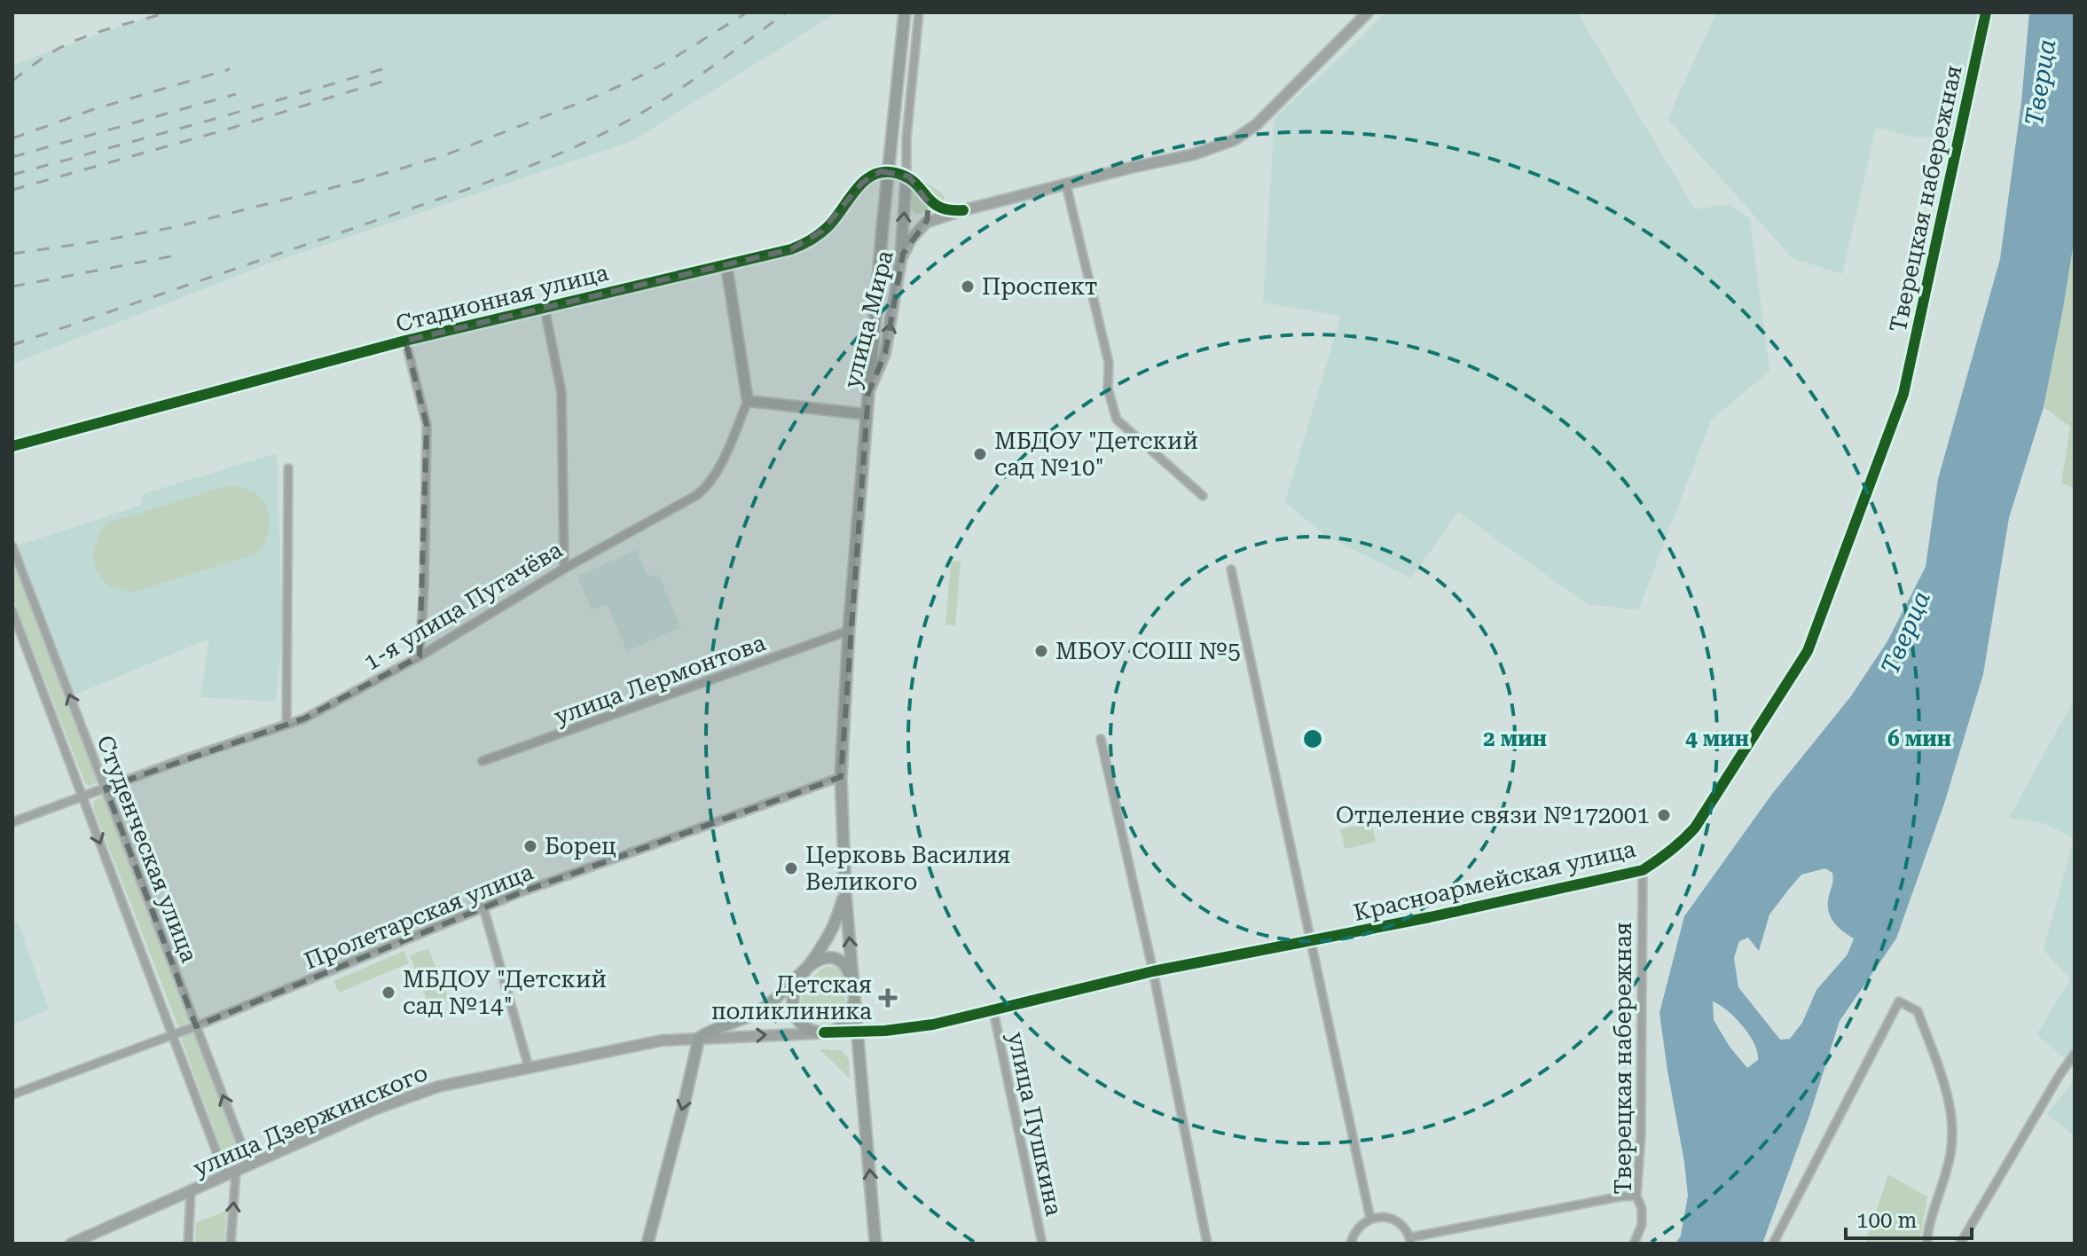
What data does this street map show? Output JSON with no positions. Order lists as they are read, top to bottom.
{
  "streets": {
    "main road": ["улица Мира"],
    "street": [
      "Тверецкая набережная",
      "Стадионная улица",
      "1-я улица Пугачёва",
      "улица Лермонтова",
      "Студенческая улица",
      "Красноармейская улица",
      "Пролетарская улица",
      "улица Дзержинского",
      "улица Пушкина"
    ]
  },
  "crossings": [
    ["Тверецкая набережная", "Красноармейская улица"],
    ["улица Мира", "улица Лермонтова"],
    ["улица Мира", "Красноармейская улица"],
    ["улица Мира", "Пролетарская улица"],
    ["улица Мира", "улица Дзержинского"],
    ["1-я улица Пугачёва", "Студенческая улица"],
    ["Студенческая улица", "Пролетарская улица"],
    ["Студенческая улица", "улица Дзержинского"],
    ["Красноармейская улица", "улица Дзержинского"],
    ["Красноармейская улица", "улица Пушкина"]
  ],
  "one_way": ["улица Мира"],
  "water": ["Тверца"],
  "places": {
    "other": [
      "Проспект",
      "МБДОУ \"Детский сад №10\"",
      "МБОУ СОШ №5",
      "Отделение связи №172001",
      "Борец",
      "Церковь Василия Великого",
      "МБДОУ \"Детский сад №14\""
    ],
    "health": ["Детская поликлиника"]
  },
  "scale_bar": "100 m",
  "rings": ["2 мин", "4 мин", "6 мин"]
}
